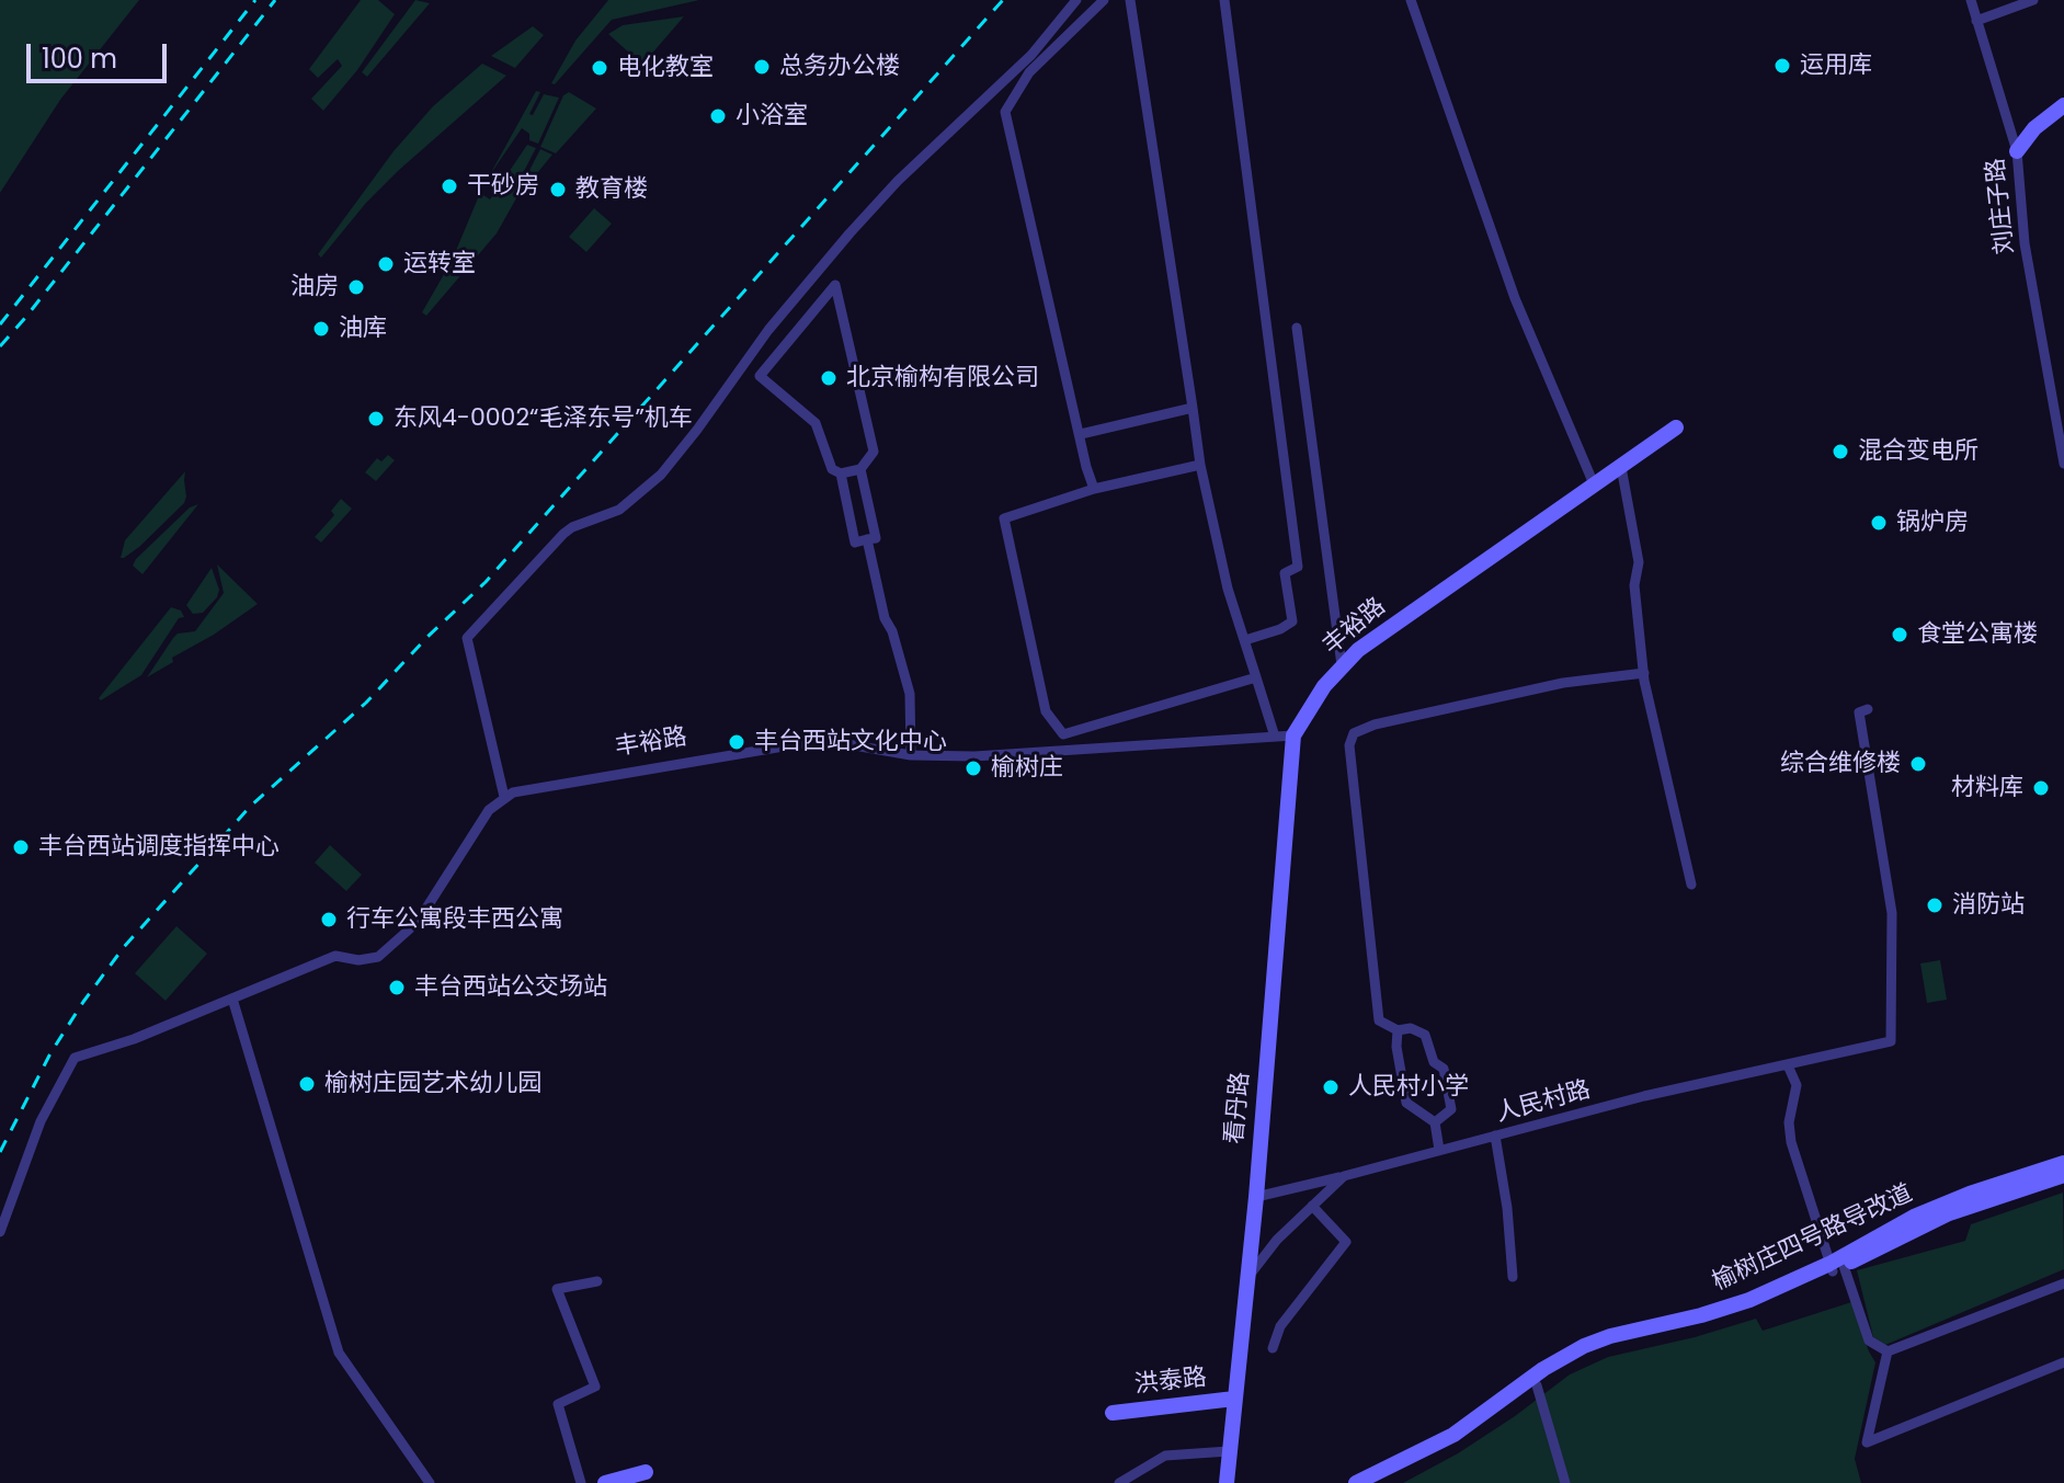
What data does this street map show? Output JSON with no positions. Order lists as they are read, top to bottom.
{
  "streets": {
    "street": [
      "刘庄子路",
      "丰裕路",
      "人民村路",
      "看丹路",
      "榆树庄四号路导改道",
      "洪泰路"
    ]
  },
  "crossings": [
    ["丰裕路", "看丹路"],
    ["人民村路", "看丹路"],
    ["看丹路", "洪泰路"]
  ],
  "places": [
    "运用库",
    "总务办公楼",
    "电化教室",
    "小浴室",
    "干砂房",
    "教育楼",
    "运转室",
    "油房",
    "油库",
    "北京榆构有限公司",
    "东风4-0002“毛泽东号”机车",
    "混合变电所",
    "锅炉房",
    "食堂公寓楼",
    "丰台西站文化中心",
    "综合维修楼",
    "榆树庄",
    "材料库",
    "丰台西站调度指挥中心",
    "消防站",
    "行车公寓段丰西公寓",
    "丰台西站公交场站",
    "榆树庄园艺术幼儿园",
    "人民村小学"
  ],
  "scale_bar": "100 m"
}
